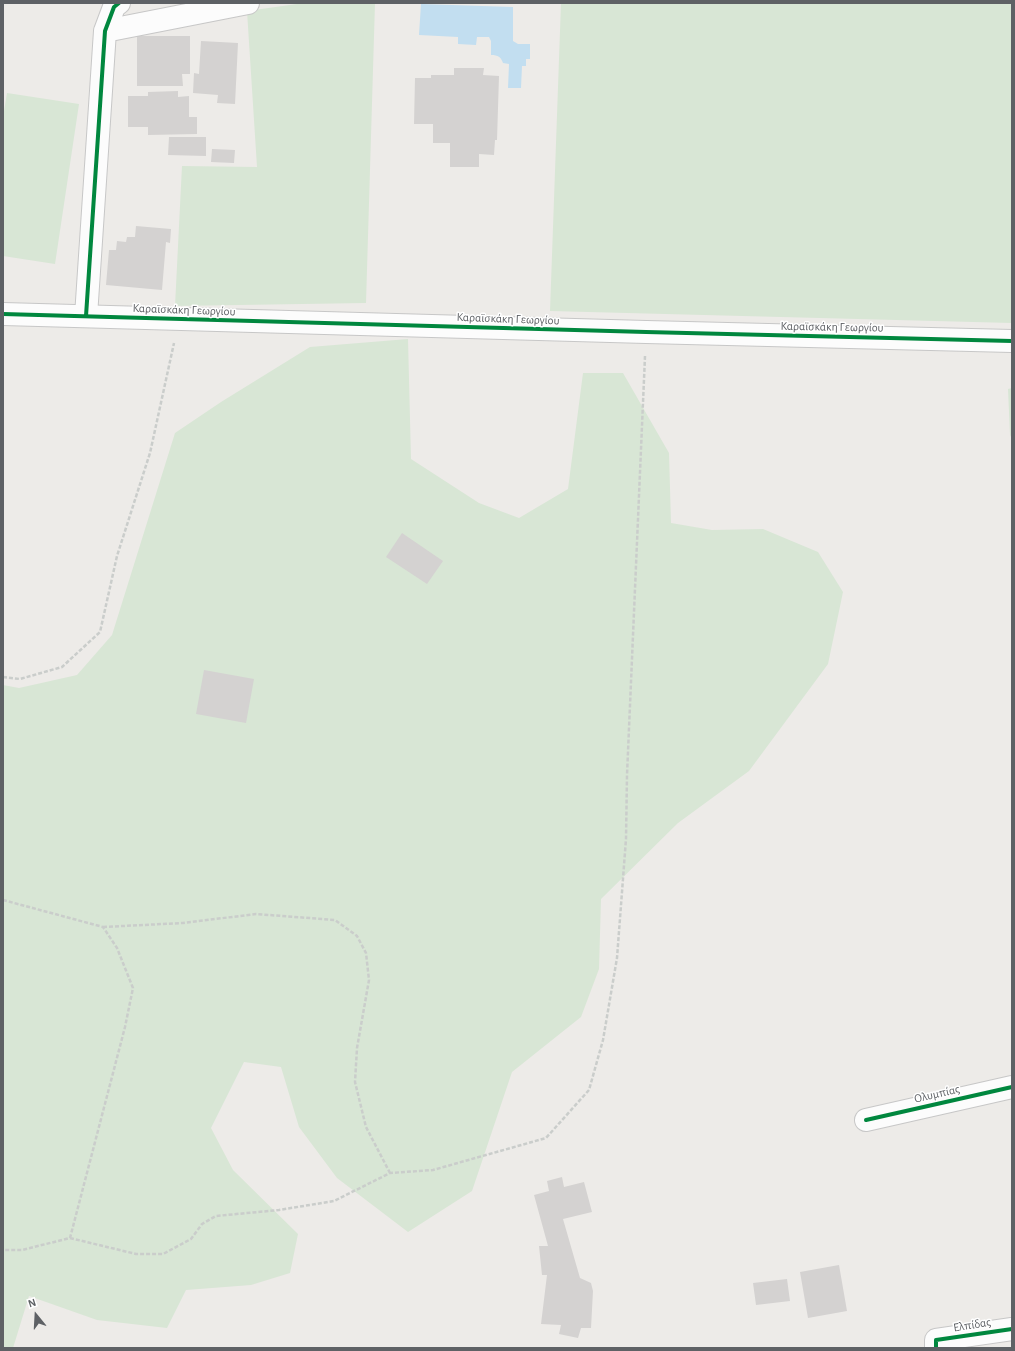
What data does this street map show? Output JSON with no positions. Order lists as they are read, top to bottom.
{
  "streets": {
    "street": ["Καραϊσκάκη Γεωργίου", "Ολυμπίας", "Ελπίδας"]
  },
  "north": "top"
}
